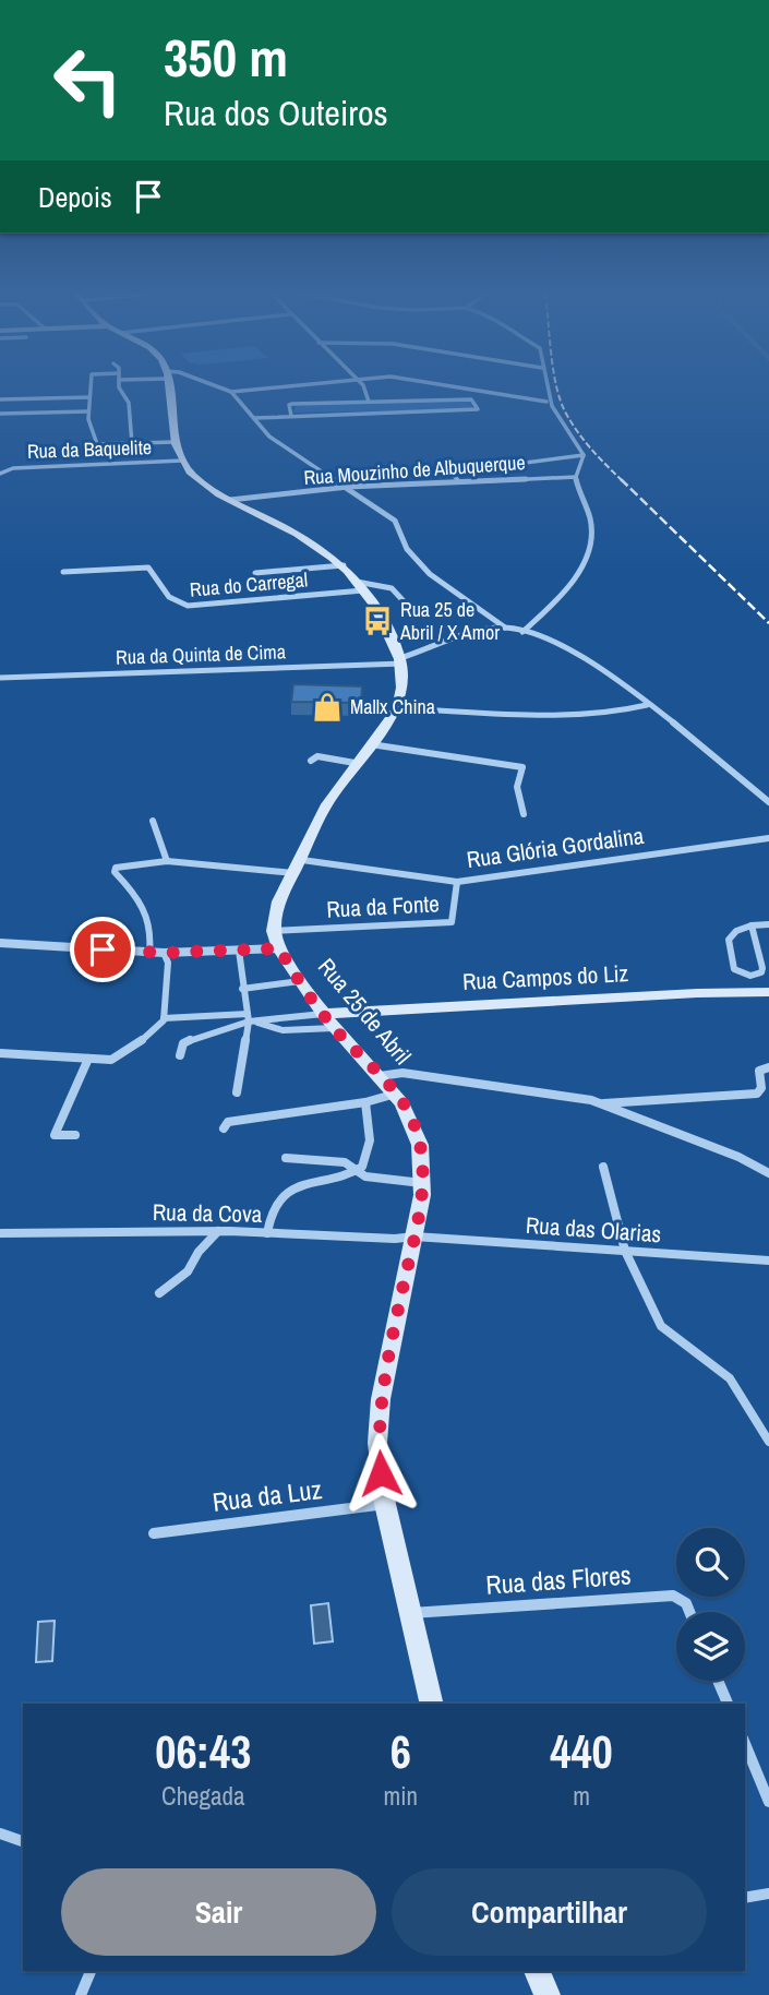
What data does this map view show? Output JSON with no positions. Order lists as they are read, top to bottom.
{
  "streets": {
    "main road": ["Rua Campos do Liz", "Rua 25 de Abril"],
    "street": [
      "Rua da Baquelite",
      "Rua Mouzinho de Albuquerque",
      "Rua do Carregal",
      "Rua da Quinta de Cima",
      "Rua Glória Gordalina",
      "Rua da Fonte",
      "Rua da Cova",
      "Rua das Olarias",
      "Rua da Luz",
      "Rua das Flores"
    ]
  },
  "crossings": [
    ["Rua Glória Gordalina", "Rua da Fonte"],
    ["Rua da Fonte", "Rua 25 de Abril"],
    ["Rua Campos do Liz", "Rua 25 de Abril"],
    ["Rua 25 de Abril", "Rua da Cova"],
    ["Rua 25 de Abril", "Rua das Olarias"],
    ["Rua 25 de Abril", "Rua da Luz"],
    ["Rua 25 de Abril", "Rua das Flores"],
    ["Rua da Cova", "Rua das Olarias"]
  ],
  "places": {
    "bus stop": ["Rua 25 de Abril / X Amor"],
    "shop": ["Mallx China"]
  },
  "page": {
    "turn": ["350 m", "Rua dos Outeiros"],
    "then": "Depois",
    "eta": [
      "06:43",
      "Chegada",
      "6",
      "min",
      "440",
      "m"
    ],
    "buttons": ["Sair", "Compartilhar"]
  }
}
